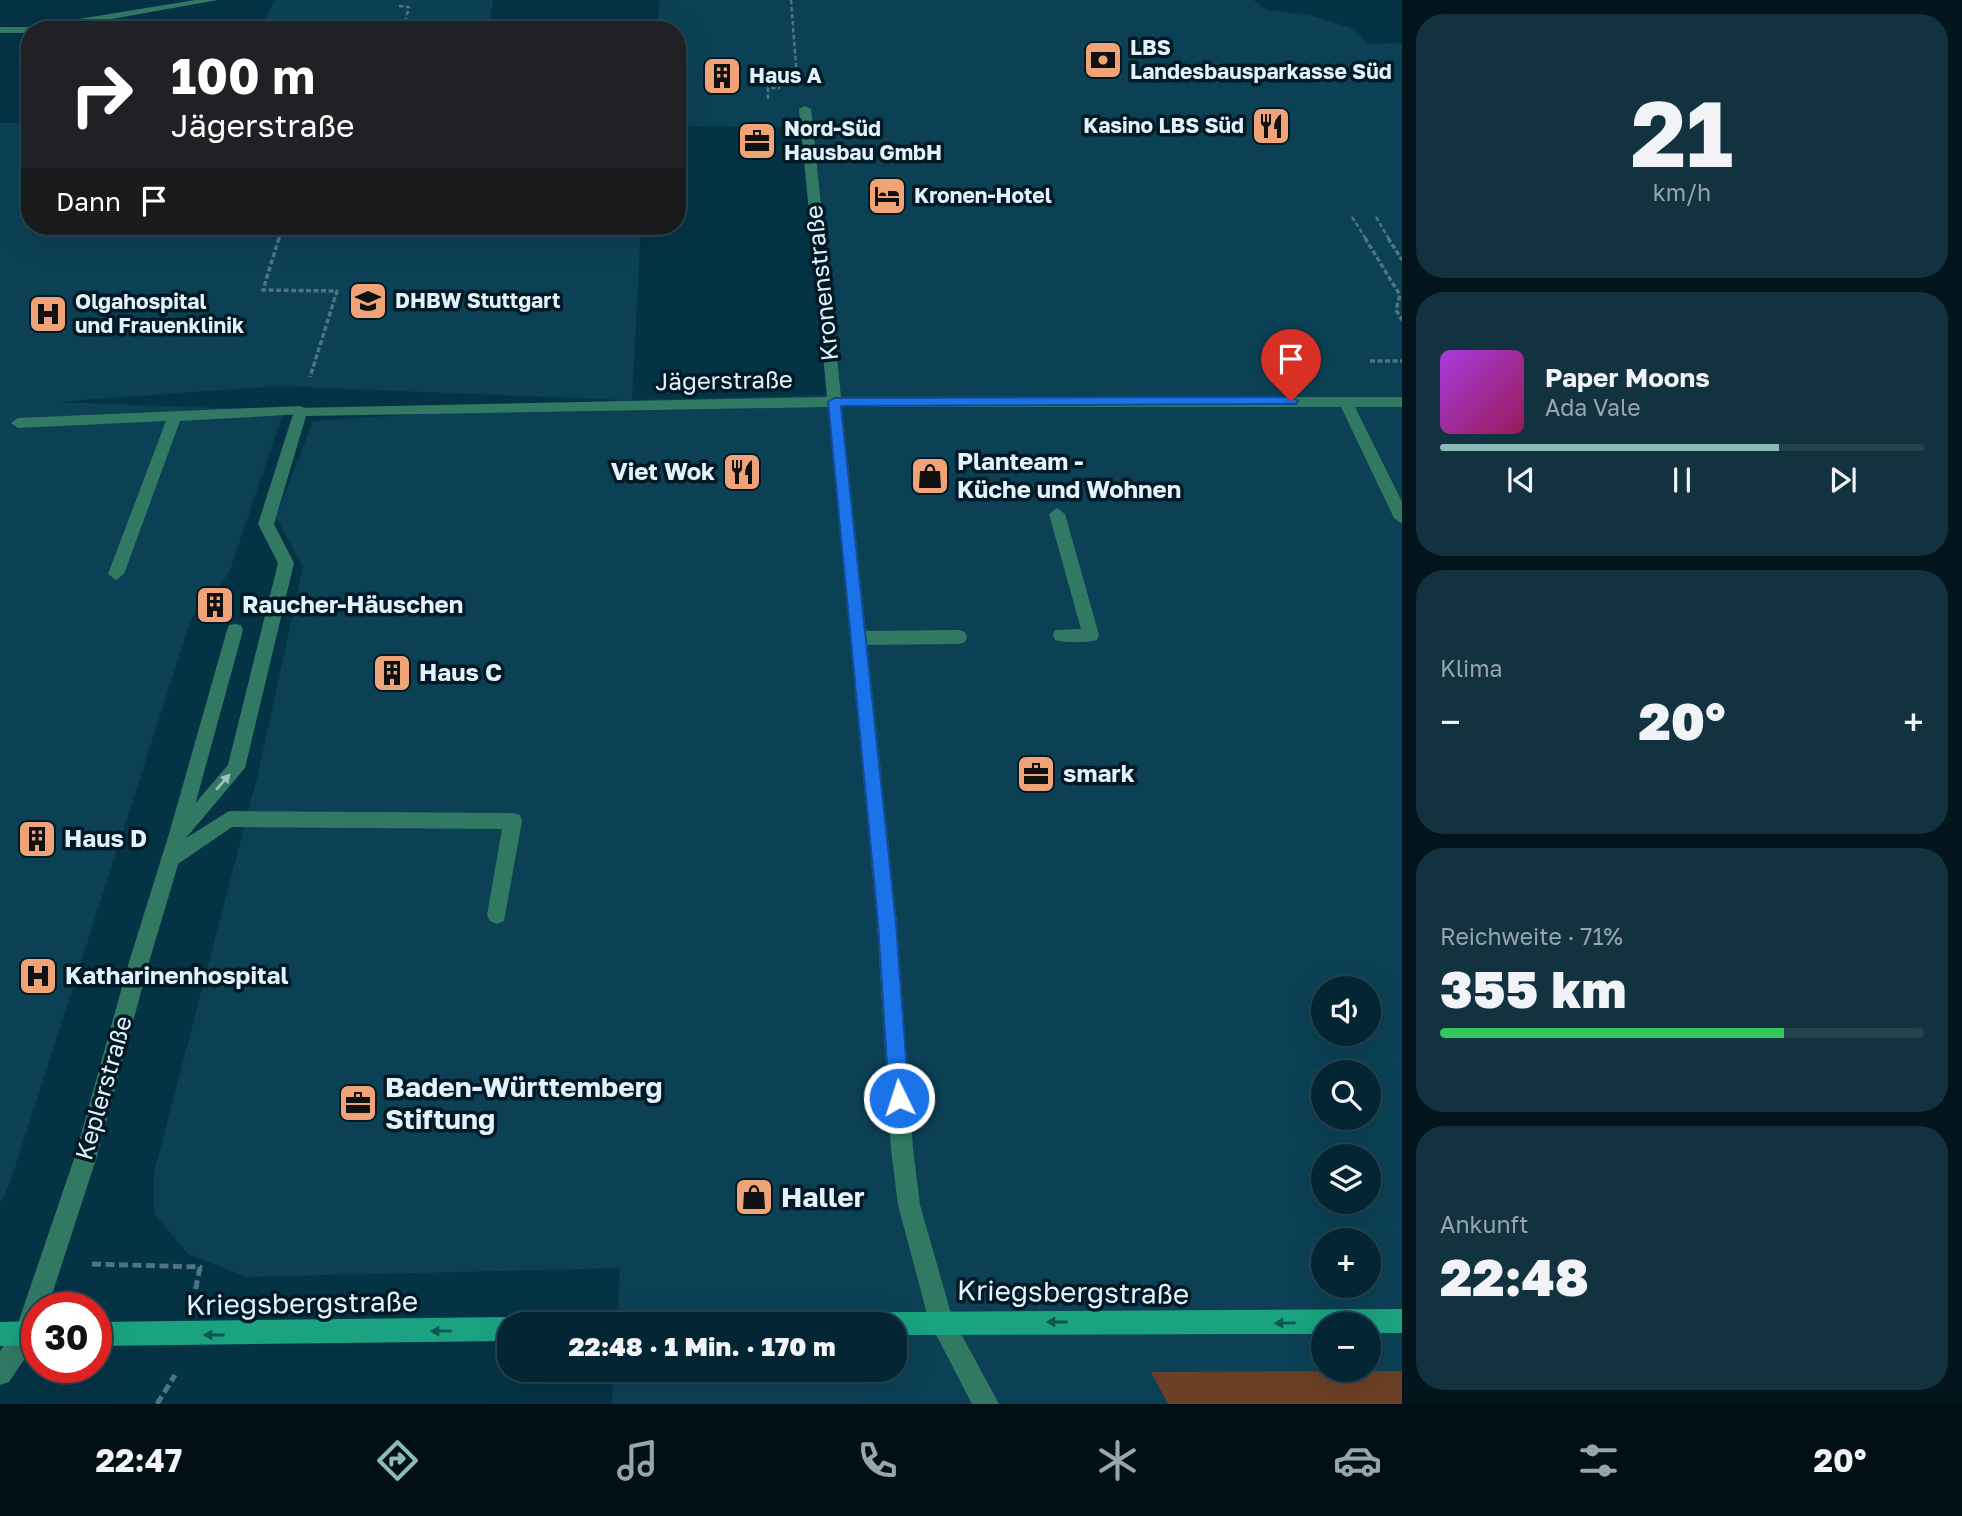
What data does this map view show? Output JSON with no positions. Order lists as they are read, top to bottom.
{
  "streets": {
    "main road": ["Kriegsbergstraße"],
    "street": ["Kronenstraße", "Jägerstraße", "Keplerstraße"]
  },
  "crossings": [
    ["Kronenstraße", "Jägerstraße"],
    ["Kronenstraße", "Kriegsbergstraße"],
    ["Jägerstraße", "Keplerstraße"]
  ],
  "one_way": ["Kriegsbergstraße"],
  "places": {
    "bank": ["LBS Landesbausparkasse Süd"],
    "building": [
      "Haus A",
      "Raucher-Häuschen",
      "Haus C",
      "Haus D"
    ],
    "restaurant": ["Kasino LBS Süd", "Viet Wok"],
    "office": ["Nord-Süd Hausbau GmbH", "smark", "Baden-Württemberg Stiftung"],
    "hotel": ["Kronen-Hotel"],
    "school or university": ["DHBW Stuttgart"],
    "hospital": ["Olgahospital und Frauenklinik", "Katharinenhospital"],
    "shop": ["Planteam - Küche und Wohnen", "Haller"]
  },
  "page": {
    "tile": [
      ["21", "km/h"],
      "Klima",
      ["Reichweite · 71%", "355 km"],
      ["Ankunft", "22:48"]
    ],
    "turn": ["100 m", "Jägerstraße"],
    "then": "Dann",
    "song": ["Paper Moons", "Ada Vale"],
    "heat": ["−", "20°", "+"],
    "map_buttons": ["+", "−"],
    "limit": "30",
    "trip": "22:48 · 1 Min. · 170 m",
    "tabs": ["22:47", "20°"]
  }
}
